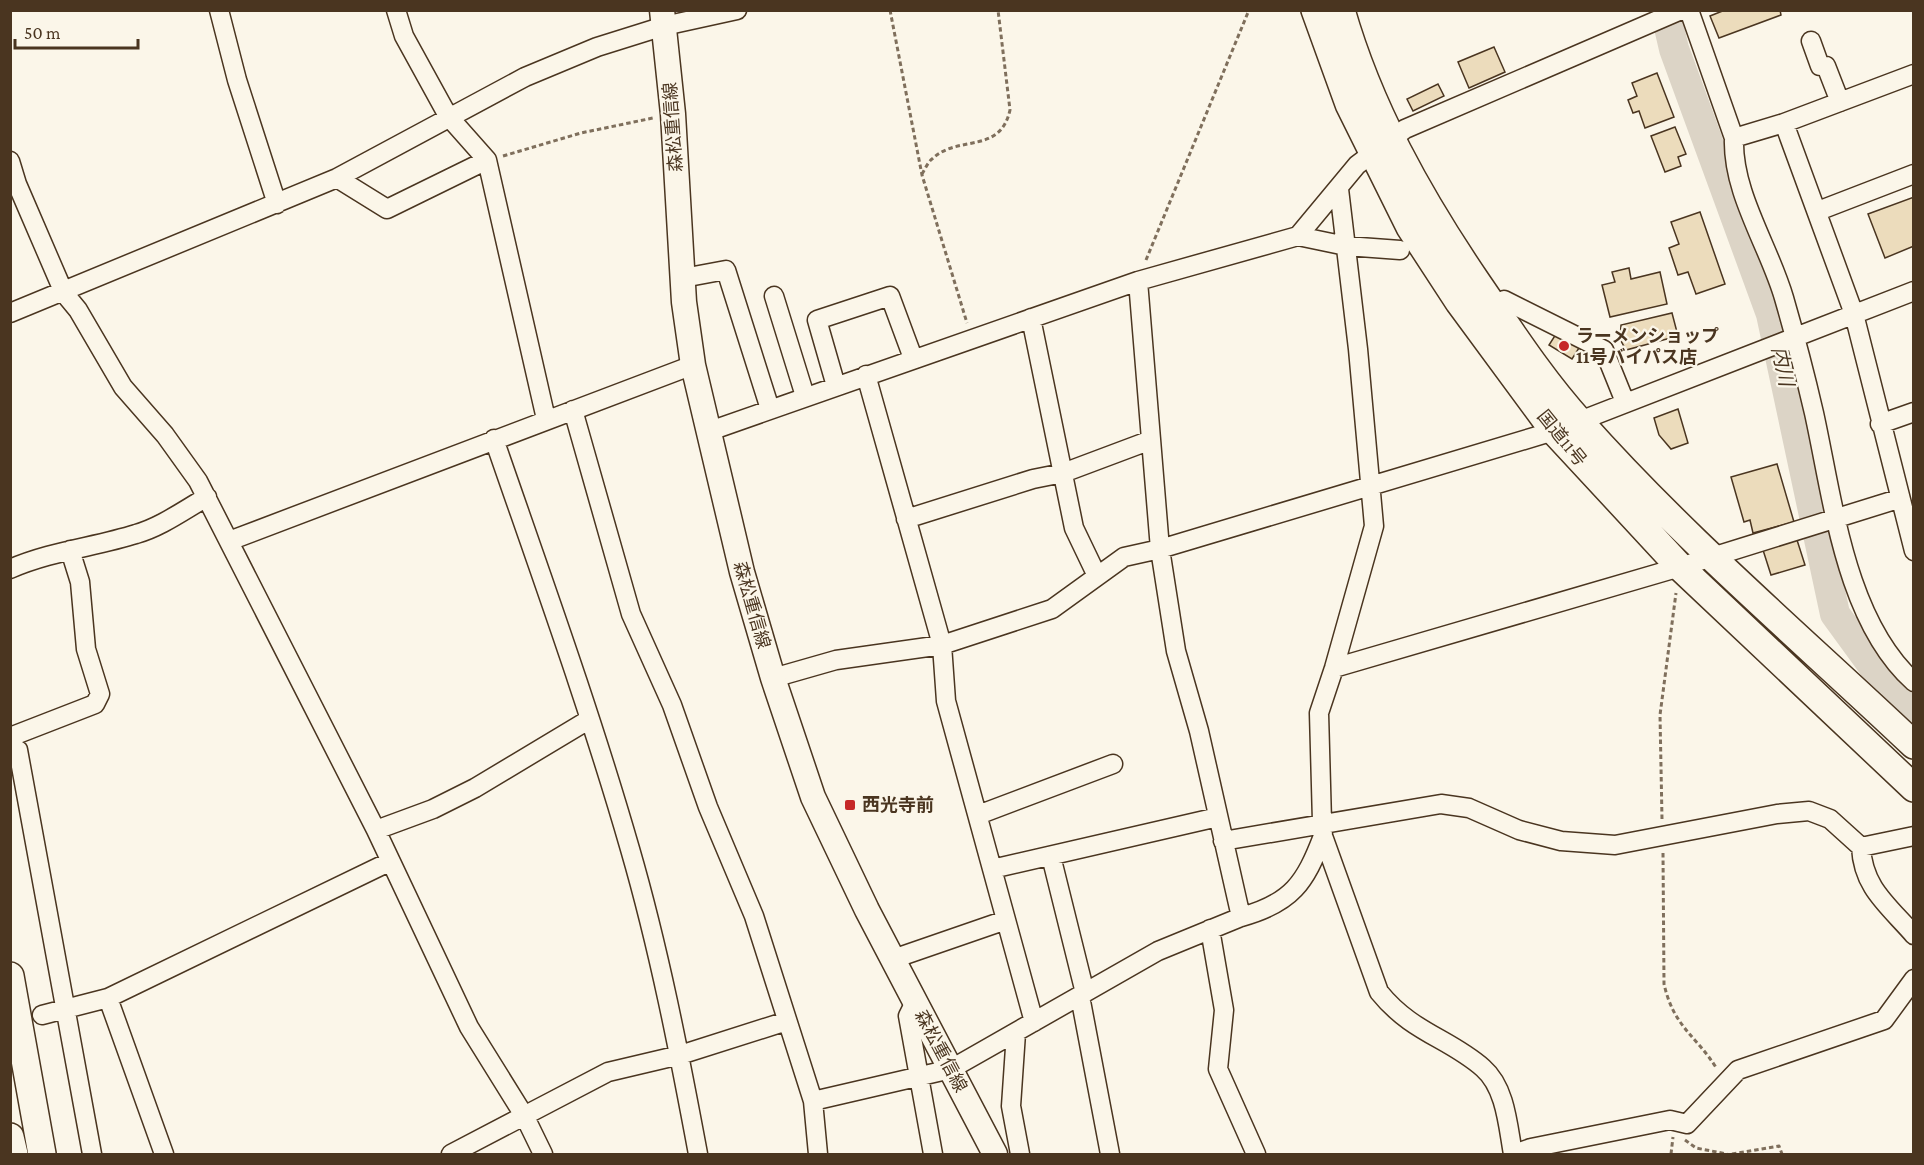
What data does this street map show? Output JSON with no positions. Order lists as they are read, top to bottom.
{
  "streets": {
    "highway": ["国道11号"],
    "main road": ["森松重信線"]
  },
  "water": ["内川"],
  "places": {
    "other": ["ラーメンショップ 11号バイパス店"],
    "transit": ["西光寺前"]
  },
  "scale_bar": "50 m"
}
